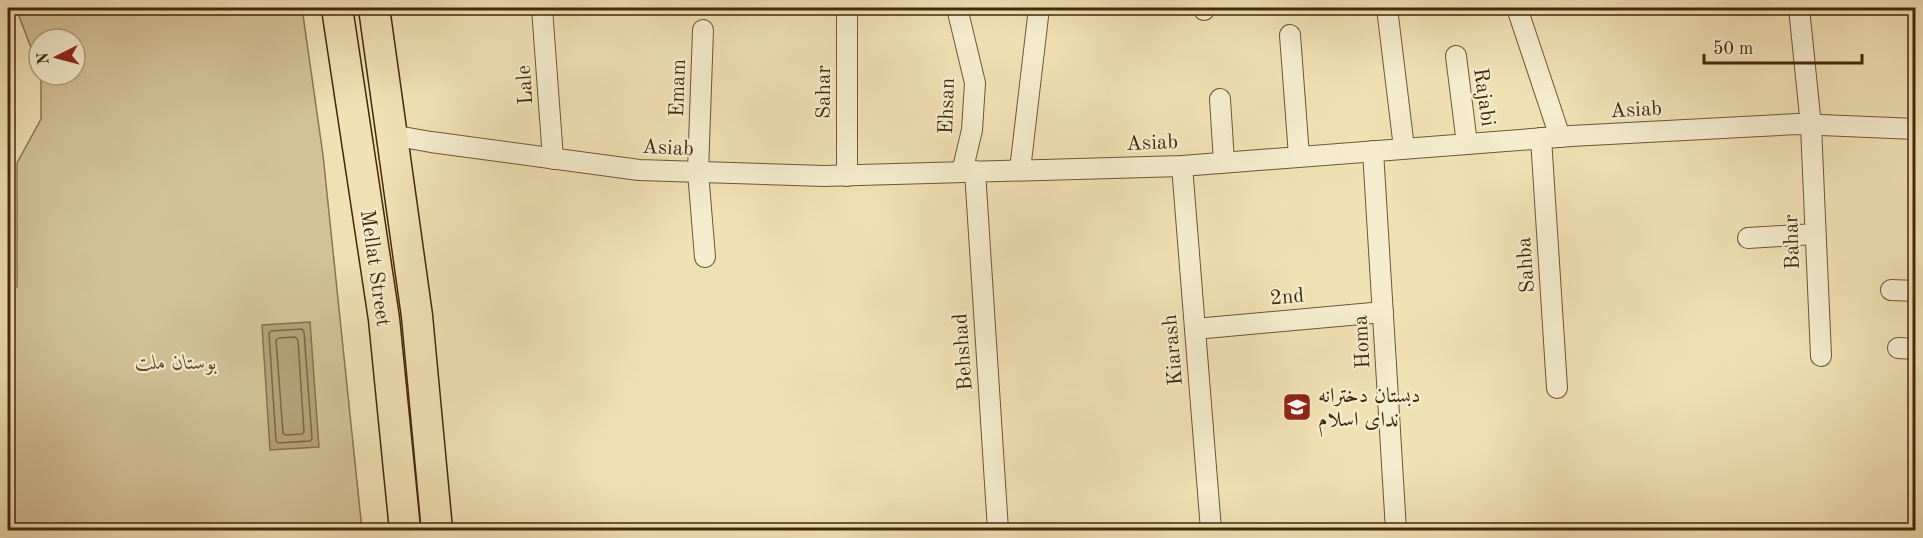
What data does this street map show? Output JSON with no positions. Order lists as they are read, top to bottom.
{
  "streets": {
    "main road": ["Mellat Street"],
    "street": [
      "Lale",
      "Emam",
      "Sahar",
      "Rajabi",
      "Ehsan",
      "Asiab",
      "Bahar",
      "Sahba",
      "2nd",
      "Homa",
      "Kiarash",
      "Behshad"
    ]
  },
  "crossings": [
    ["Lale", "Asiab"],
    ["Emam", "Asiab"],
    ["Sahar", "Asiab"],
    ["Rajabi", "Asiab"],
    ["Ehsan", "Asiab"],
    ["Ehsan", "Behshad"],
    ["Asiab", "Bahar"],
    ["Asiab", "Sahba"],
    ["Asiab", "Mellat Street"],
    ["Asiab", "Homa"],
    ["Asiab", "Kiarash"],
    ["Asiab", "Behshad"],
    ["2nd", "Homa"],
    ["2nd", "Kiarash"]
  ],
  "parks": ["بوستان ملت"],
  "places": {
    "school or university": ["دبستان دخترانه ندای اسلام"]
  },
  "scale_bar": "50 m",
  "north": "left"
}
